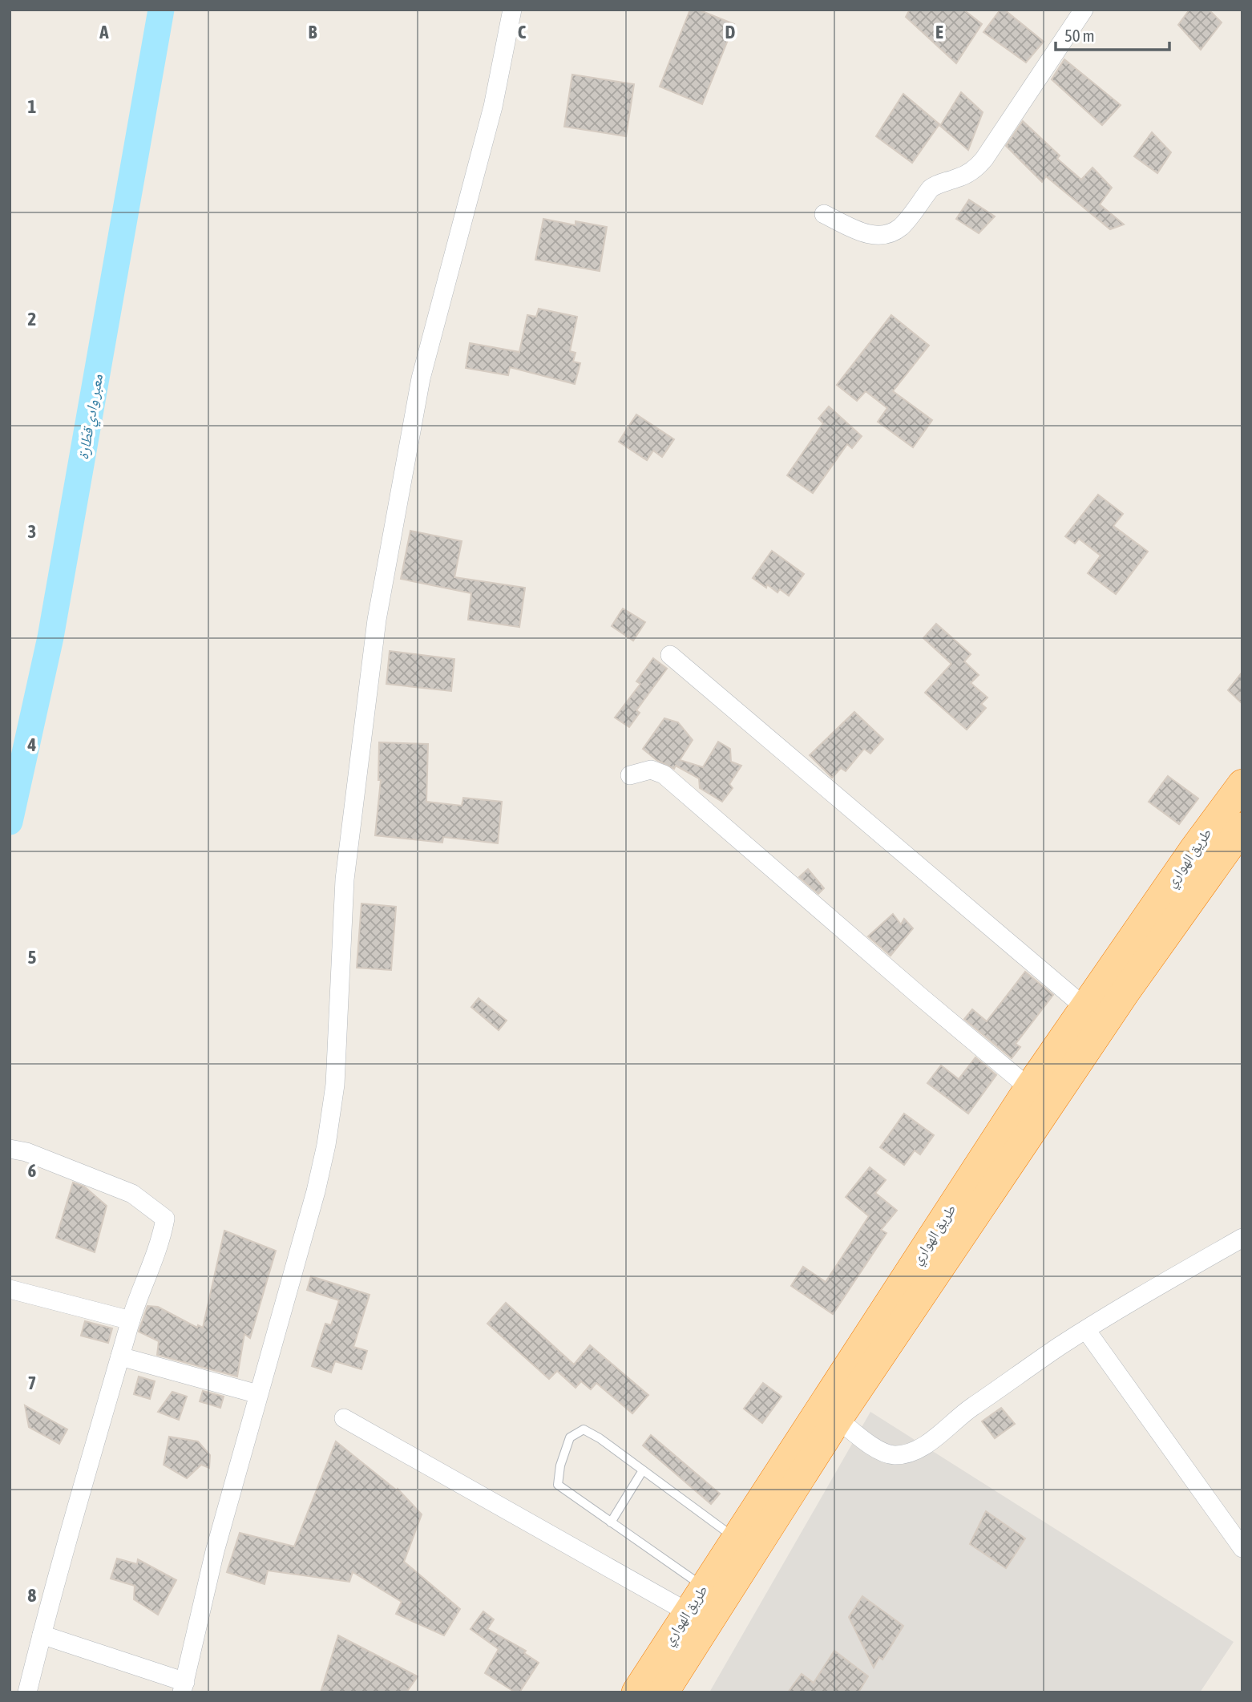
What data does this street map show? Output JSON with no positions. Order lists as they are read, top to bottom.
{
  "streets": {
    "highway": ["طريق الهواري"]
  },
  "water": ["معبر وادي قطّارة"],
  "scale_bar": "50 m",
  "grid": {
    "columns": [
      "A",
      "B",
      "C",
      "D",
      "E"
    ],
    "rows": [
      "1",
      "2",
      "3",
      "4",
      "5",
      "6",
      "7",
      "8"
    ]
  }
}
